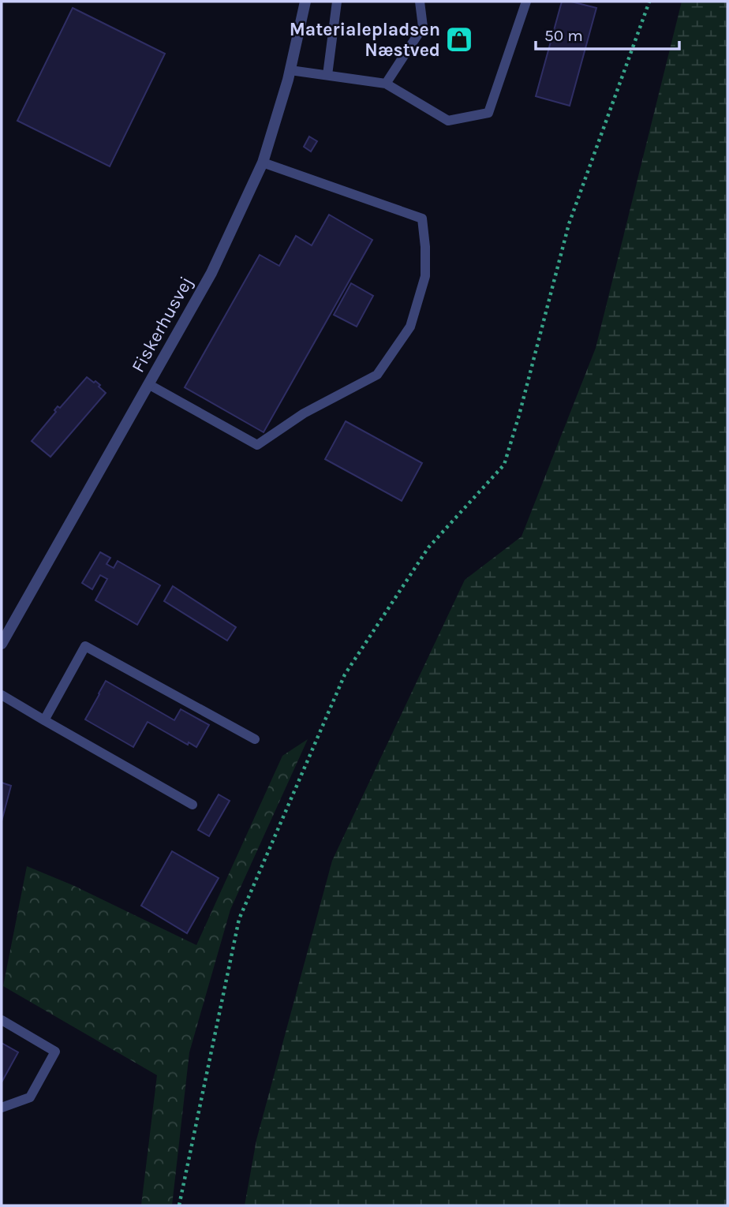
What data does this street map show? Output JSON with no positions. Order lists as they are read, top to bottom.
{
  "streets": {
    "street": ["Fiskerhusvej"]
  },
  "places": {
    "shop": ["Materialepladsen Næstved"]
  },
  "scale_bar": "50 m"
}
